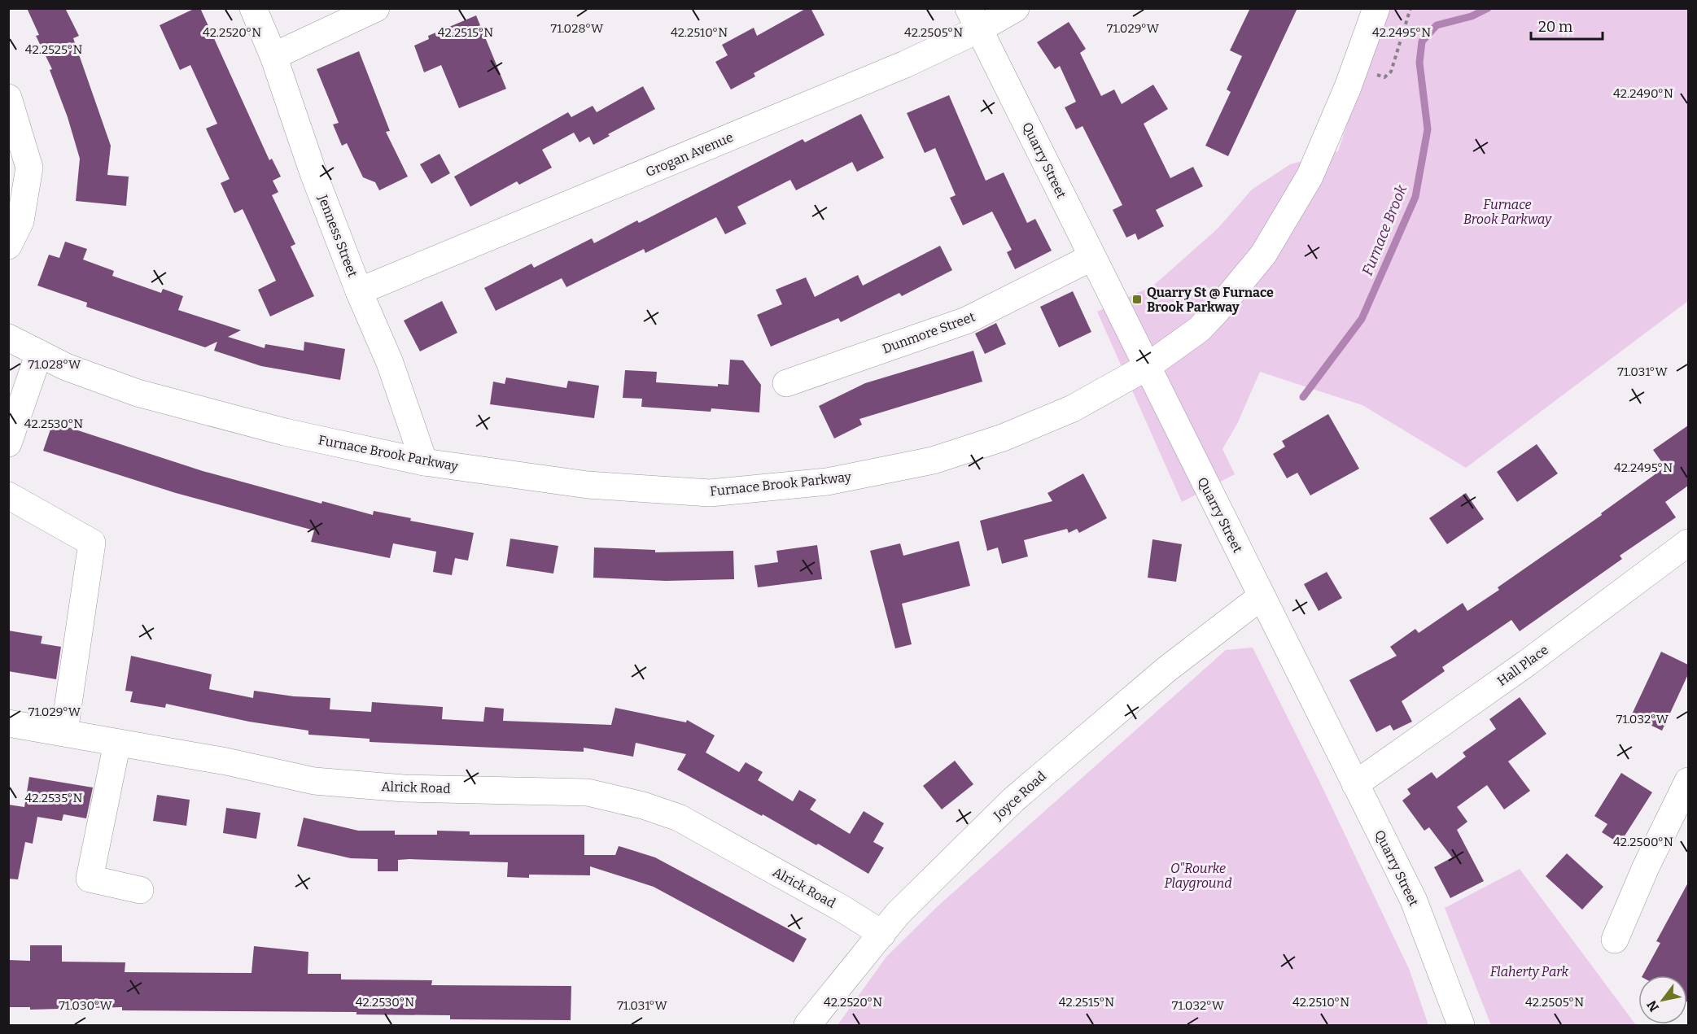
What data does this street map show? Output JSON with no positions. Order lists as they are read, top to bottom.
{
  "streets": {
    "street": [
      "Grogan Avenue",
      "Quarry Street",
      "Jenness Street",
      "Dunmore Street",
      "Furnace Brook Parkway",
      "Hall Place",
      "Alrick Road",
      "Joyce Road"
    ]
  },
  "crossings": [
    ["Grogan Avenue", "Quarry Street"],
    ["Grogan Avenue", "Jenness Street"],
    ["Quarry Street", "Dunmore Street"],
    ["Quarry Street", "Furnace Brook Parkway"],
    ["Quarry Street", "Hall Place"],
    ["Quarry Street", "Joyce Road"],
    ["Jenness Street", "Furnace Brook Parkway"],
    ["Alrick Road", "Joyce Road"]
  ],
  "water": ["Furnace Brook"],
  "parks": ["Furnace Brook Parkway", "O\"Rourke Playground", "Flaherty Park"],
  "places": {
    "transit": ["Quarry St @ Furnace Brook Parkway"]
  },
  "scale_bar": "20 m",
  "north": "bottom left",
  "coordinates": [
    "71.028°W",
    "71.029°W",
    "42.2520°N",
    "42.2515°N",
    "42.2510°N",
    "42.2505°N",
    "42.2495°N",
    "42.2525°N",
    "42.2490°N",
    "71.031°W",
    "42.2530°N",
    "71.032°W",
    "42.2535°N",
    "42.2500°N",
    "71.030°W"
  ]
}
